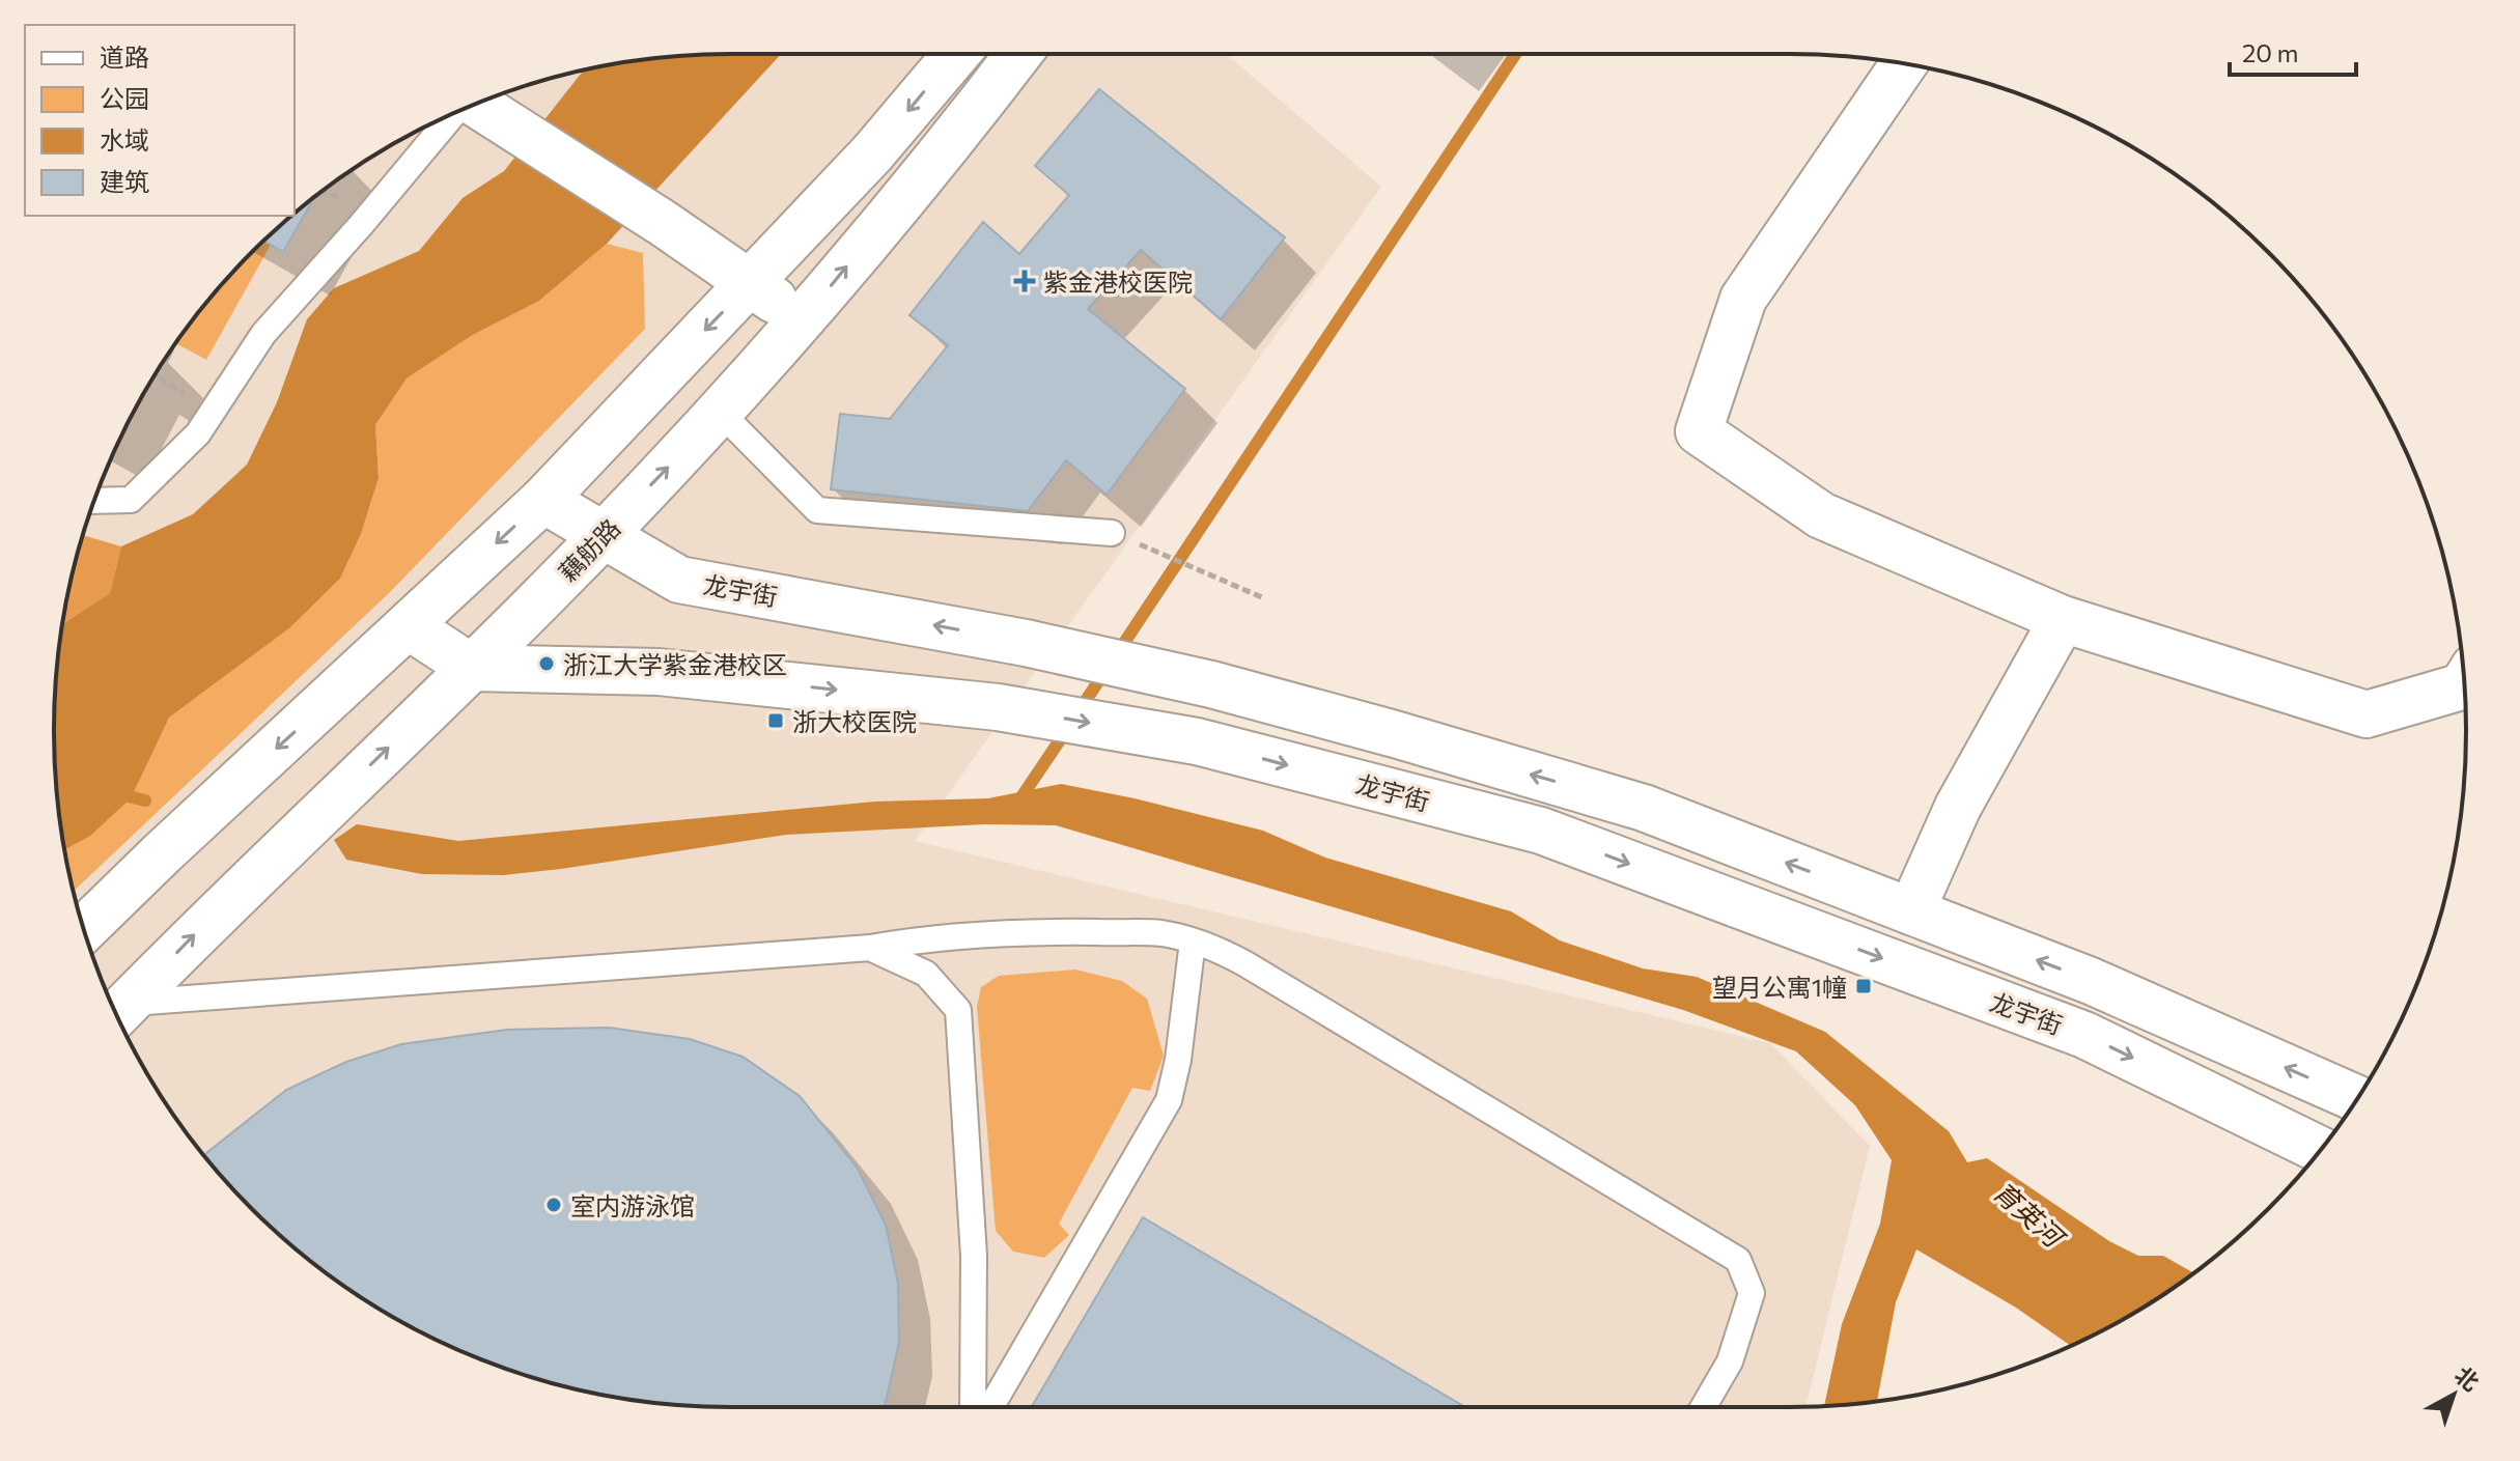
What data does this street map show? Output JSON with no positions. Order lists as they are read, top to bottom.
{
  "streets": {
    "street": ["藕舫路", "龙宇街"]
  },
  "crossings": [
    ["藕舫路", "龙宇街"]
  ],
  "water": ["育英河"],
  "places": {
    "health": ["紫金港校医院"],
    "other": ["浙江大学紫金港校区", "室内游泳馆"],
    "transit": ["浙大校医院", "望月公寓1幢"]
  },
  "legend": [
    "道路",
    "公园",
    "水域",
    "建筑"
  ],
  "scale_bar": "20 m",
  "north": "top right"
}
